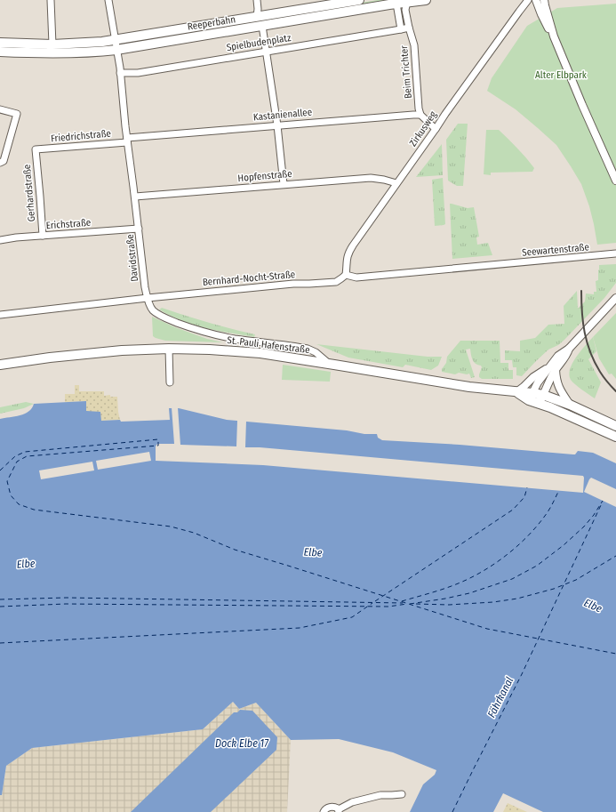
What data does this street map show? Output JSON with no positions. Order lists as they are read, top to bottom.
{
  "streets": {
    "main road": ["Reeperbahn", "St. Pauli Hafenstraße"],
    "street": [
      "Spielbudenplatz",
      "Beim Trichter",
      "Kastanienallee",
      "Zirkusweg",
      "Friedrichstraße",
      "Hopfenstraße",
      "Gerhardstraße",
      "Erichstraße",
      "Seewartenstraße",
      "Davidstraße",
      "Bernhard-Nocht-Straße"
    ]
  },
  "crossings": [
    ["Reeperbahn", "Beim Trichter"],
    ["Reeperbahn", "Davidstraße"],
    ["Spielbudenplatz", "Davidstraße"],
    ["Beim Trichter", "Kastanienallee"],
    ["Kastanienallee", "Friedrichstraße"],
    ["Kastanienallee", "Davidstraße"],
    ["Zirkusweg", "Hopfenstraße"],
    ["Zirkusweg", "Seewartenstraße"],
    ["Zirkusweg", "Bernhard-Nocht-Straße"],
    ["Friedrichstraße", "Gerhardstraße"],
    ["Friedrichstraße", "Davidstraße"],
    ["Hopfenstraße", "Davidstraße"],
    ["Gerhardstraße", "Erichstraße"],
    ["Erichstraße", "Davidstraße"],
    ["Seewartenstraße", "Bernhard-Nocht-Straße"],
    ["Davidstraße", "Bernhard-Nocht-Straße"],
    ["Davidstraße", "St. Pauli Hafenstraße"]
  ],
  "water": ["Elbe", "Fährkanal", "Dock Elbe 17"],
  "parks": ["Alter Elbpark"]
}
